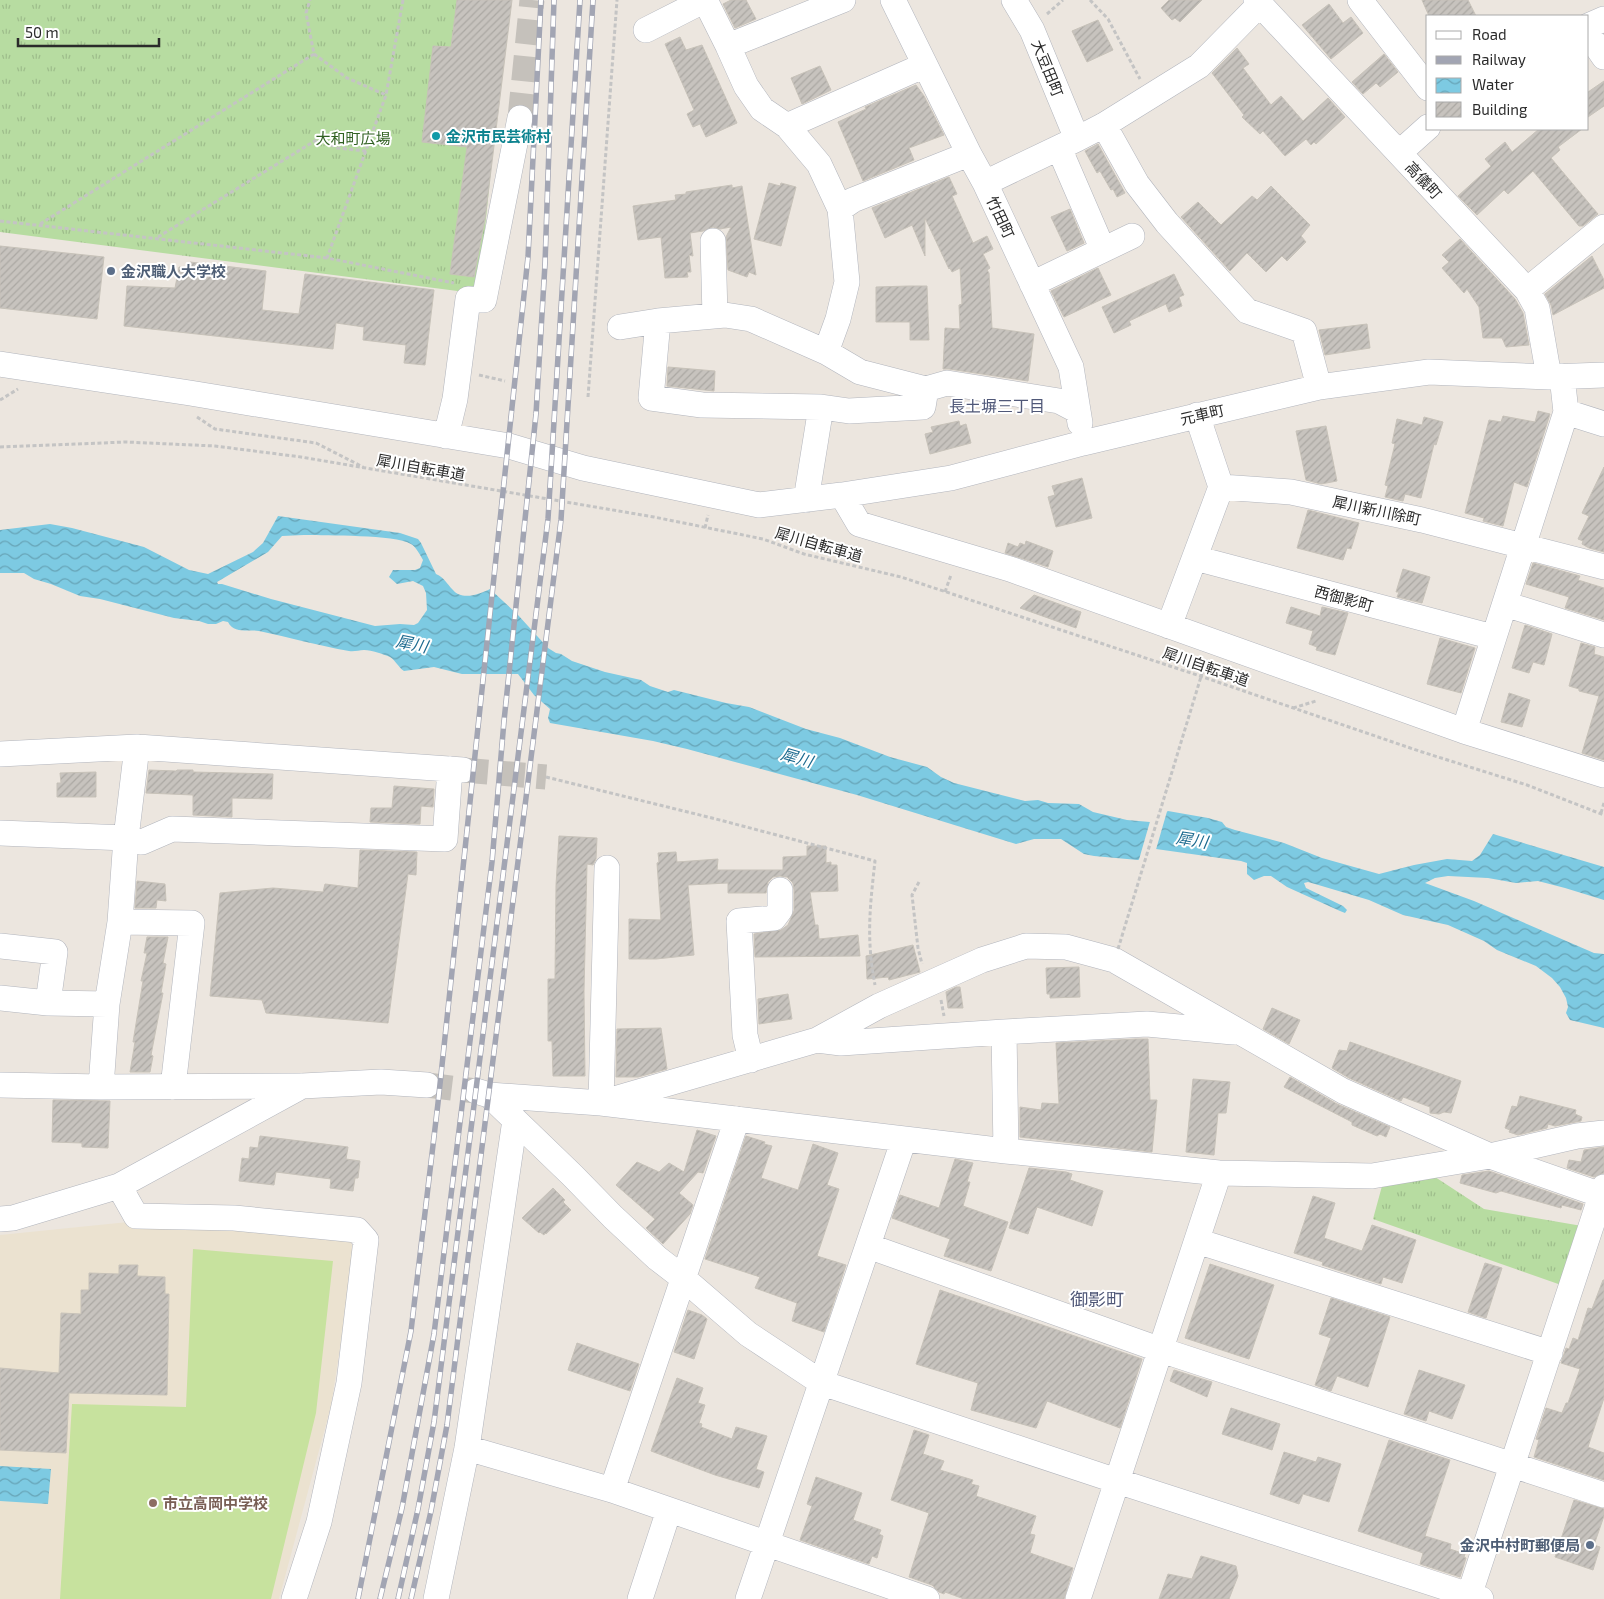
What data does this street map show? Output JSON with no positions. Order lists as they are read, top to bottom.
{
  "streets": {
    "street": [
      "大豆田町",
      "高儀町",
      "竹田町",
      "元車町",
      "犀川新川除町",
      "西御影町"
    ],
    "path": ["犀川自転車道"]
  },
  "crossings": [
    ["高儀町", "元車町"],
    ["竹田町", "元車町"]
  ],
  "districts": ["長土塀三丁目", "御影町"],
  "water": ["犀川"],
  "parks": ["大和町広場"],
  "places": [
    "金沢市民芸術村",
    "金沢職人大学校",
    "市立高岡中学校",
    "金沢中村町郵便局"
  ],
  "legend": [
    "Road",
    "Railway",
    "Water",
    "Building"
  ],
  "scale_bar": "50 m"
}
